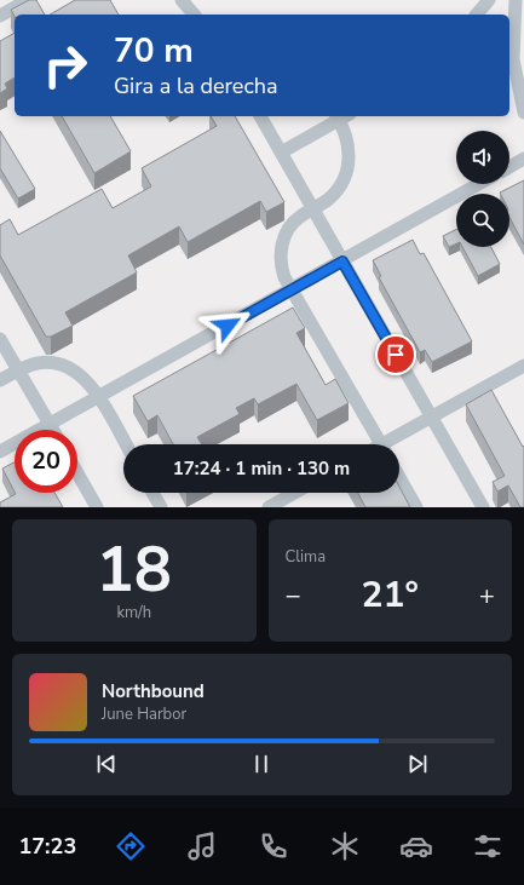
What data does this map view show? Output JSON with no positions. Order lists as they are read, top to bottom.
{
  "page": {
    "turn": ["70 m", "Gira a la derecha"],
    "limit": "20",
    "trip": "17:24 · 1 min · 130 m",
    "tile": [
      ["18", "km/h"],
      "Clima"
    ],
    "heat": ["−", "21°", "+"],
    "song": ["Northbound", "June Harbor"],
    "tabs": "17:23"
  }
}
